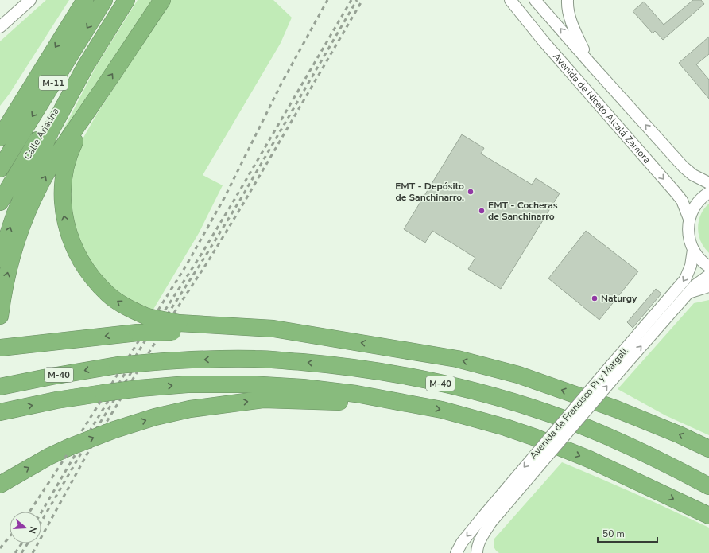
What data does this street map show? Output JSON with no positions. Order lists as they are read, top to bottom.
{
  "streets": {
    "highway": ["M-11", "Calle Ariadna", "M-40"],
    "street": ["Avenida de Niceto Alcalá Zamora", "Avenida de Francisco Pi y Margall"]
  },
  "crossings": [
    ["M-11", "Calle Ariadna"]
  ],
  "places": ["EMT - Depósito de Sanchinarro.", "EMT - Cocheras de Sanchinarro", "Naturgy"],
  "scale_bar": "50 m",
  "north": "right"
}
